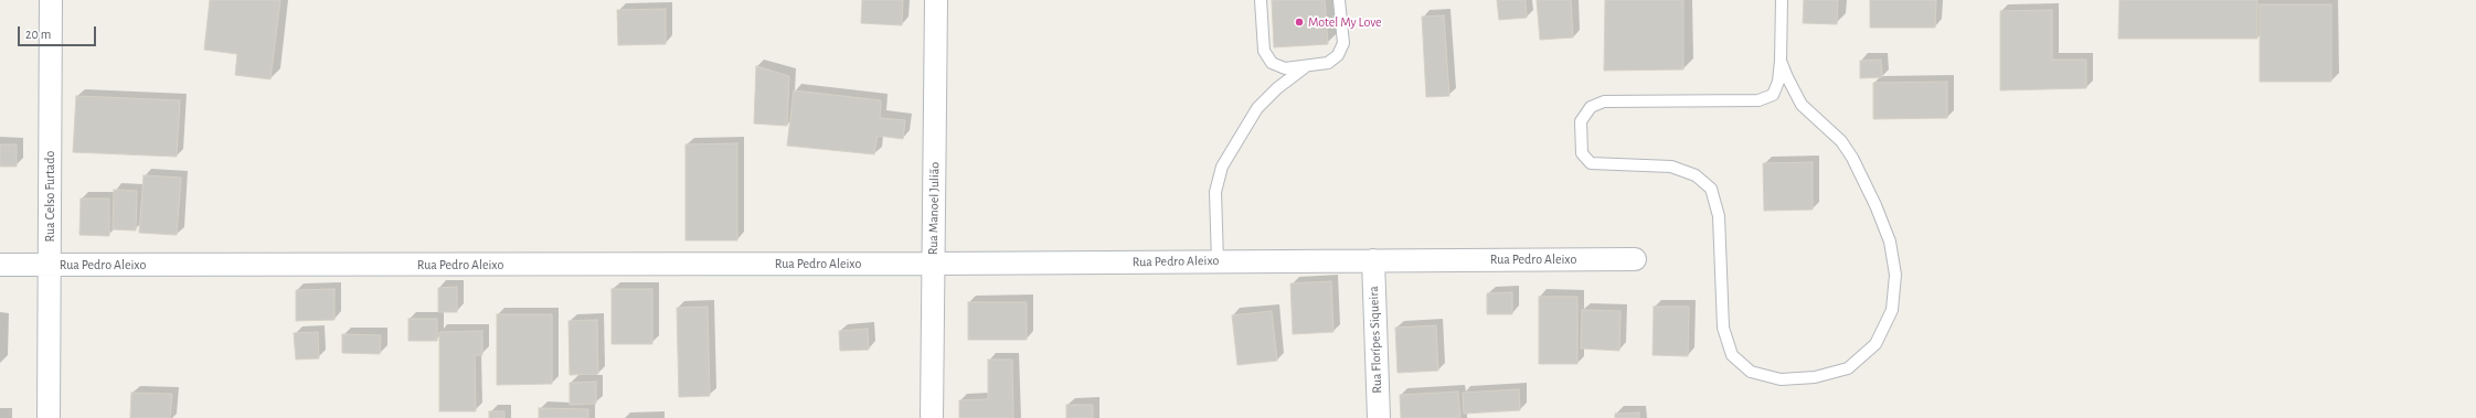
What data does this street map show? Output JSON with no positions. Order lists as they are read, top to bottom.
{
  "streets": {
    "street": [
      "Rua Celso Furtado",
      "Rua Manoel Julião",
      "Rua Pedro Aleixo",
      "Rua Florípes Siqueira"
    ]
  },
  "crossings": [
    ["Rua Celso Furtado", "Rua Pedro Aleixo"],
    ["Rua Manoel Julião", "Rua Pedro Aleixo"],
    ["Rua Pedro Aleixo", "Rua Florípes Siqueira"]
  ],
  "places": ["Motel My Love"],
  "scale_bar": "20 m"
}
